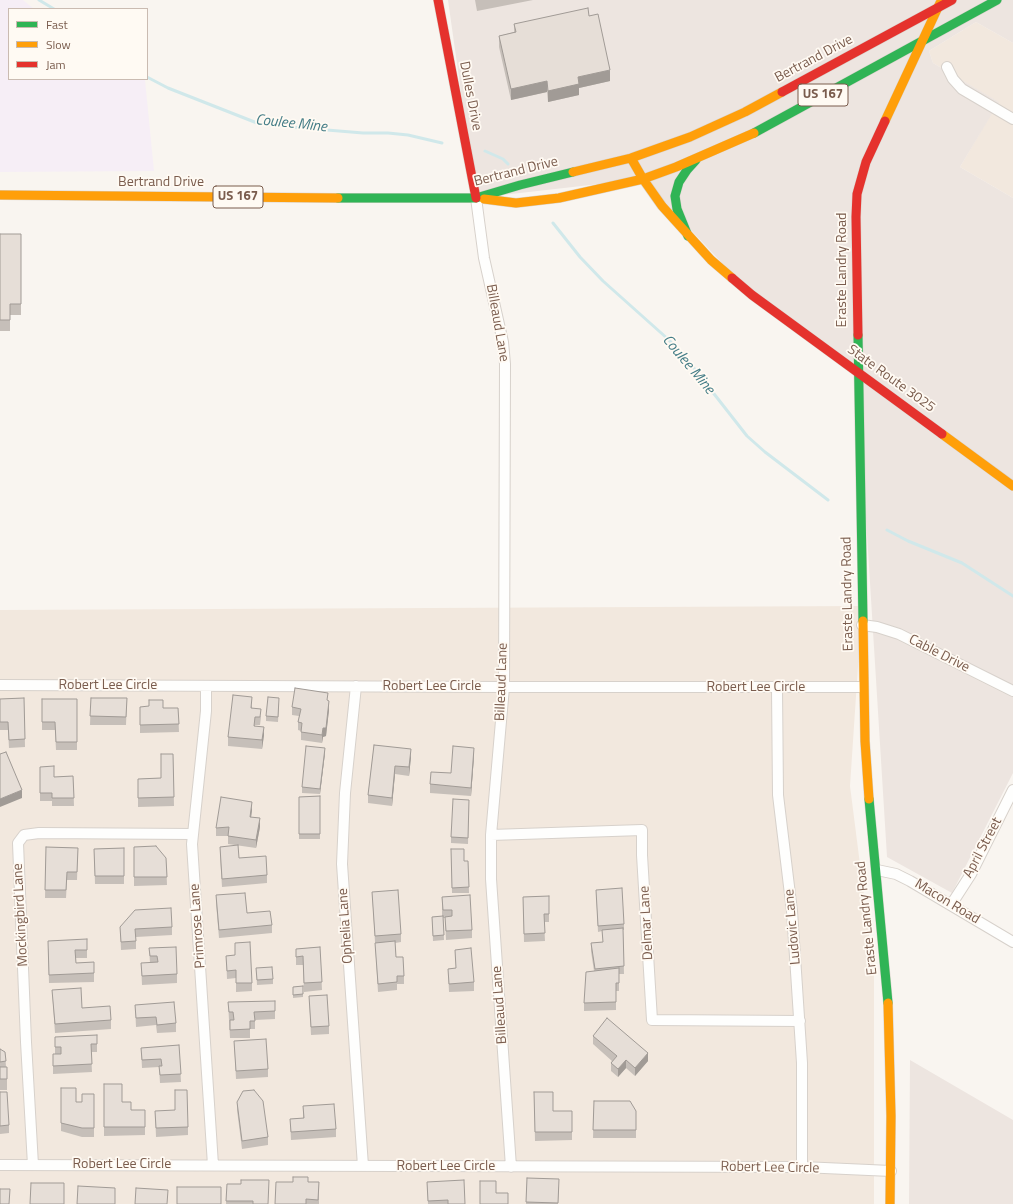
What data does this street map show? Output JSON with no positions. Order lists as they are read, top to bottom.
{
  "streets": {
    "main road": [
      "Bertrand Drive",
      "US 167",
      "Dulles Drive",
      "Eraste Landry Road",
      "State Route 3025"
    ],
    "street": [
      "Billeaud Lane",
      "Cable Drive",
      "Robert Lee Circle",
      "April Street",
      "Macon Road",
      "Mockingbird Lane",
      "Delmar Lane",
      "Primrose Lane",
      "Ophelia Lane",
      "Ludovic Lane"
    ]
  },
  "crossings": [
    ["Bertrand Drive", "US 167"],
    ["Bertrand Drive", "Dulles Drive"],
    ["Bertrand Drive", "Eraste Landry Road"],
    ["Bertrand Drive", "Billeaud Lane"],
    ["Bertrand Drive", "State Route 3025"],
    ["US 167", "Dulles Drive"],
    ["US 167", "Eraste Landry Road"],
    ["US 167", "Billeaud Lane"],
    ["US 167", "State Route 3025"],
    ["Dulles Drive", "Billeaud Lane"],
    ["Eraste Landry Road", "State Route 3025"],
    ["Eraste Landry Road", "Cable Drive"],
    ["Eraste Landry Road", "Robert Lee Circle"],
    ["Eraste Landry Road", "Macon Road"],
    ["Billeaud Lane", "Robert Lee Circle"],
    ["Billeaud Lane", "Delmar Lane"],
    ["Robert Lee Circle", "Mockingbird Lane"],
    ["Robert Lee Circle", "Primrose Lane"],
    ["Robert Lee Circle", "Ophelia Lane"],
    ["Robert Lee Circle", "Ludovic Lane"],
    ["April Street", "Macon Road"],
    ["Mockingbird Lane", "Primrose Lane"],
    ["Delmar Lane", "Ludovic Lane"]
  ],
  "water": ["Coulee Mine"],
  "legend": ["Fast", "Slow", "Jam"]
}
